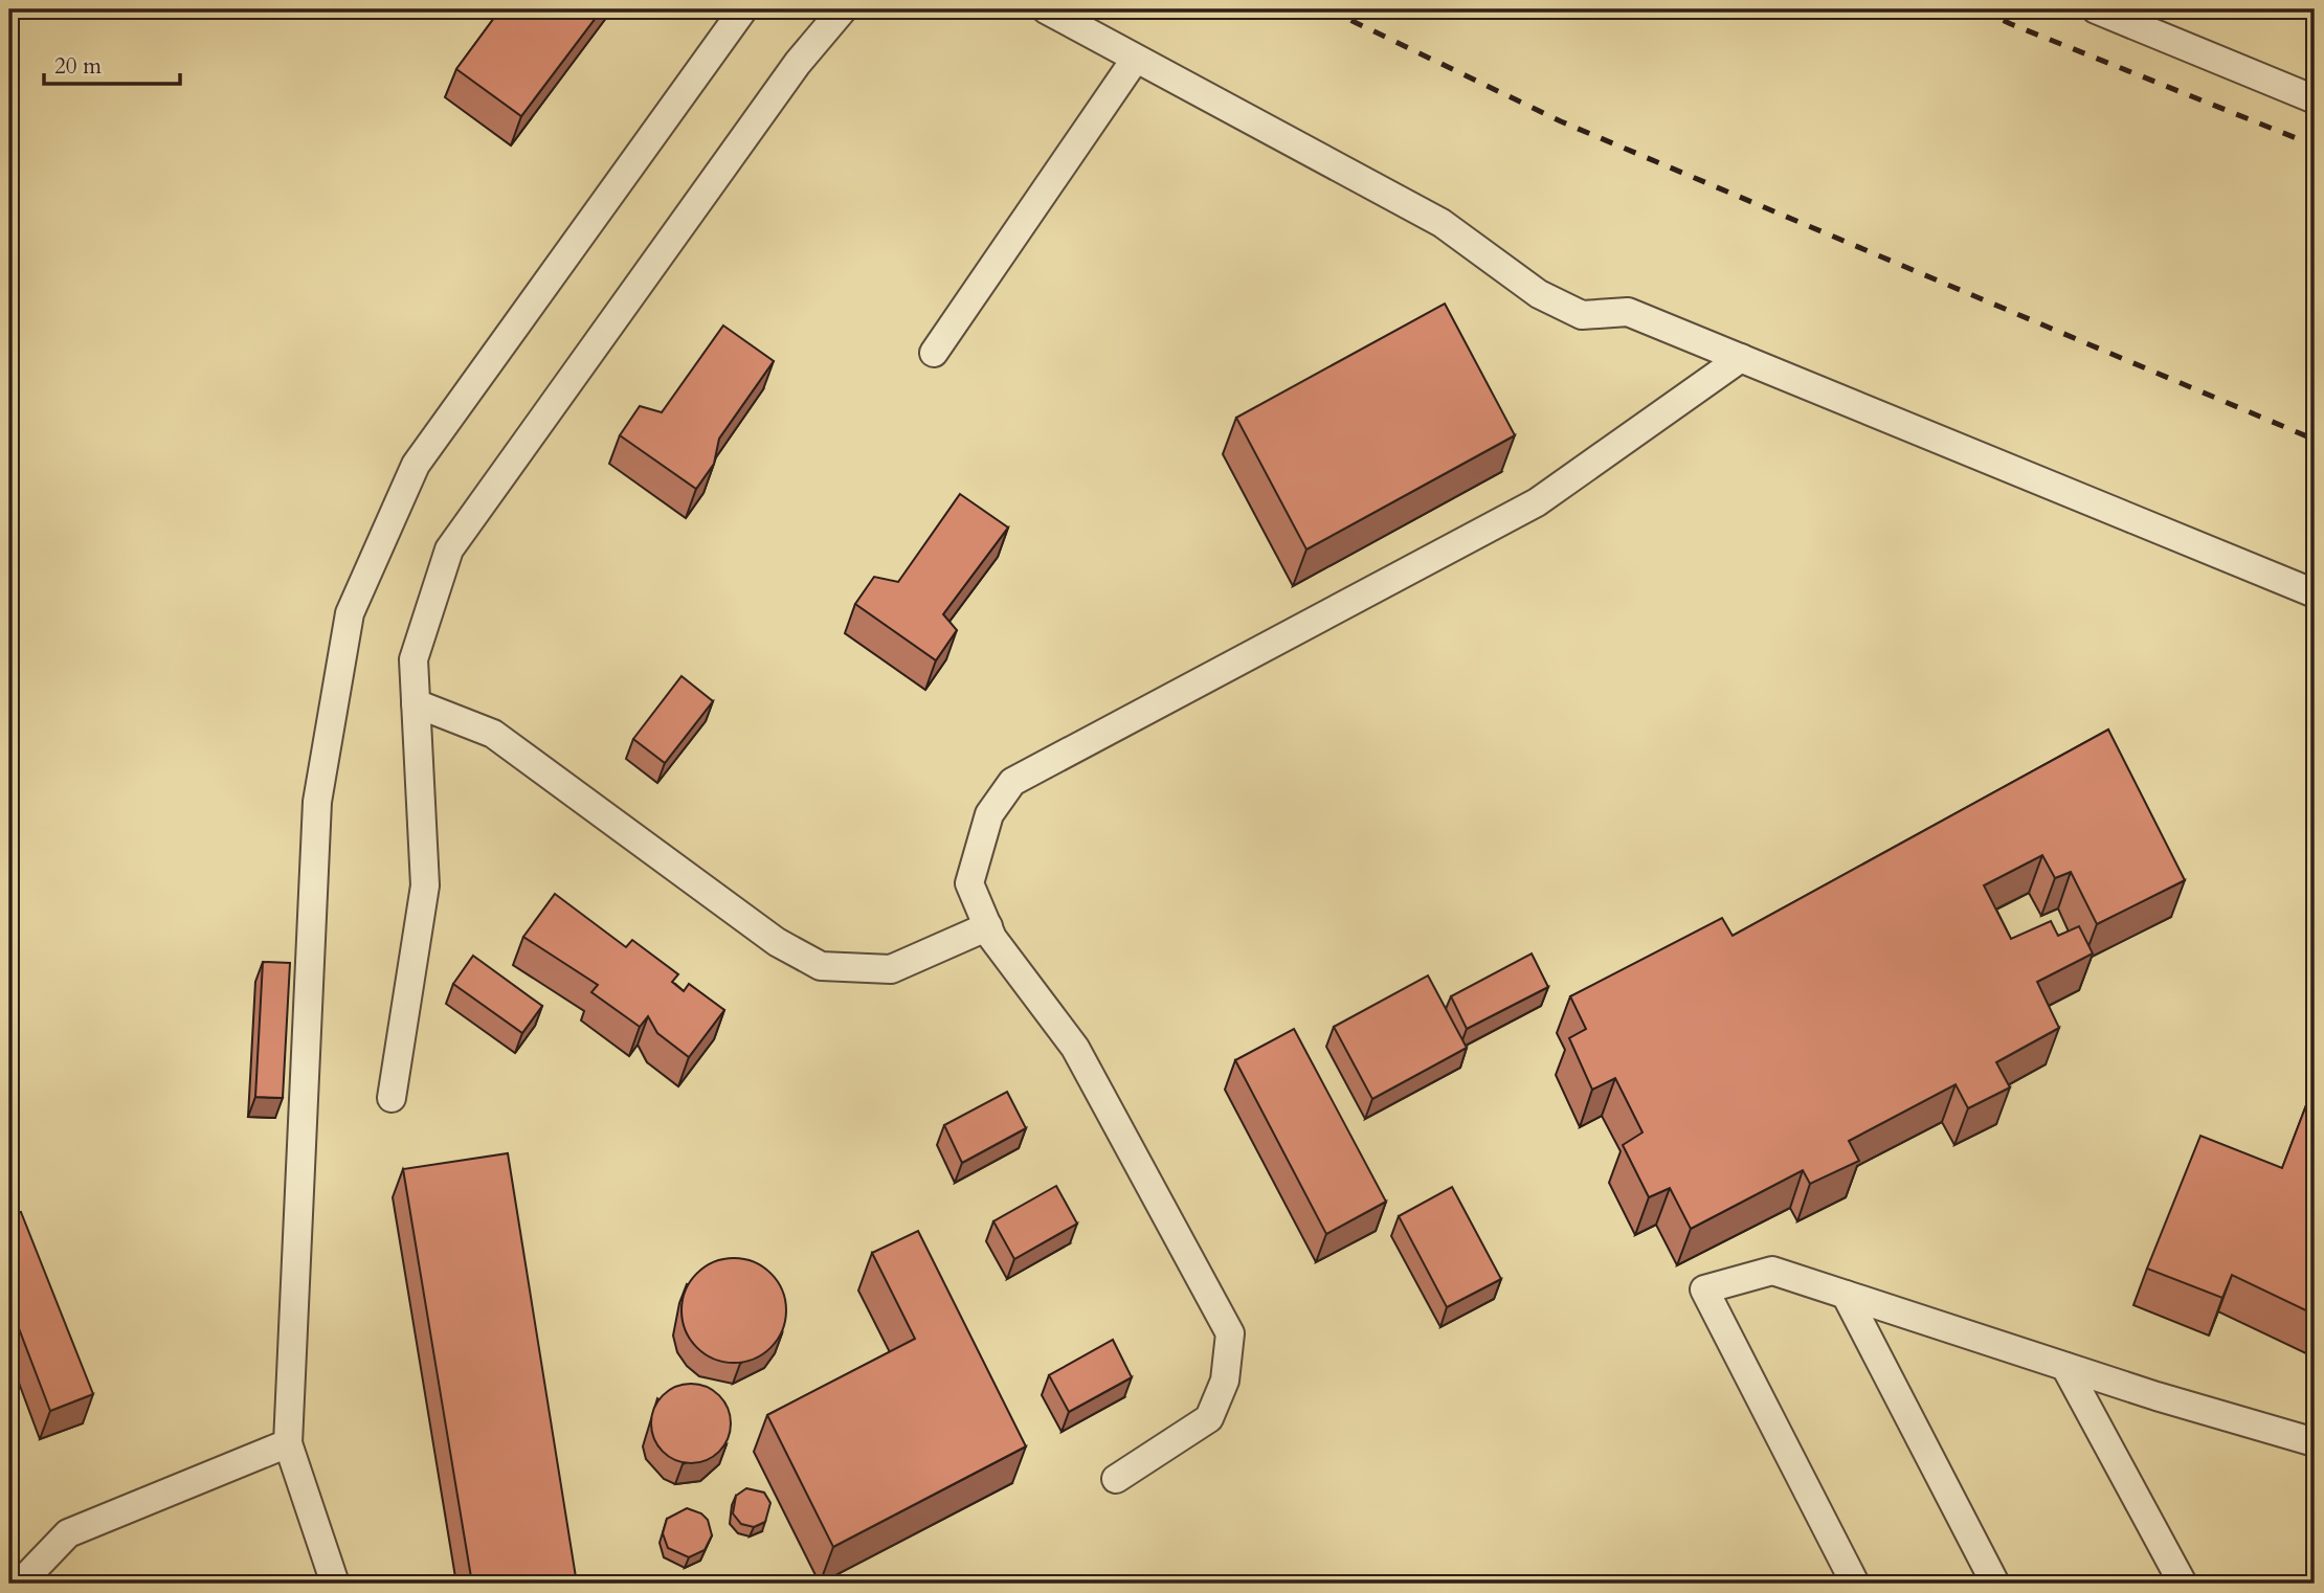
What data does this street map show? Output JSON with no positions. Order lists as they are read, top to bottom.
{
  "scale_bar": "20 m"
}
